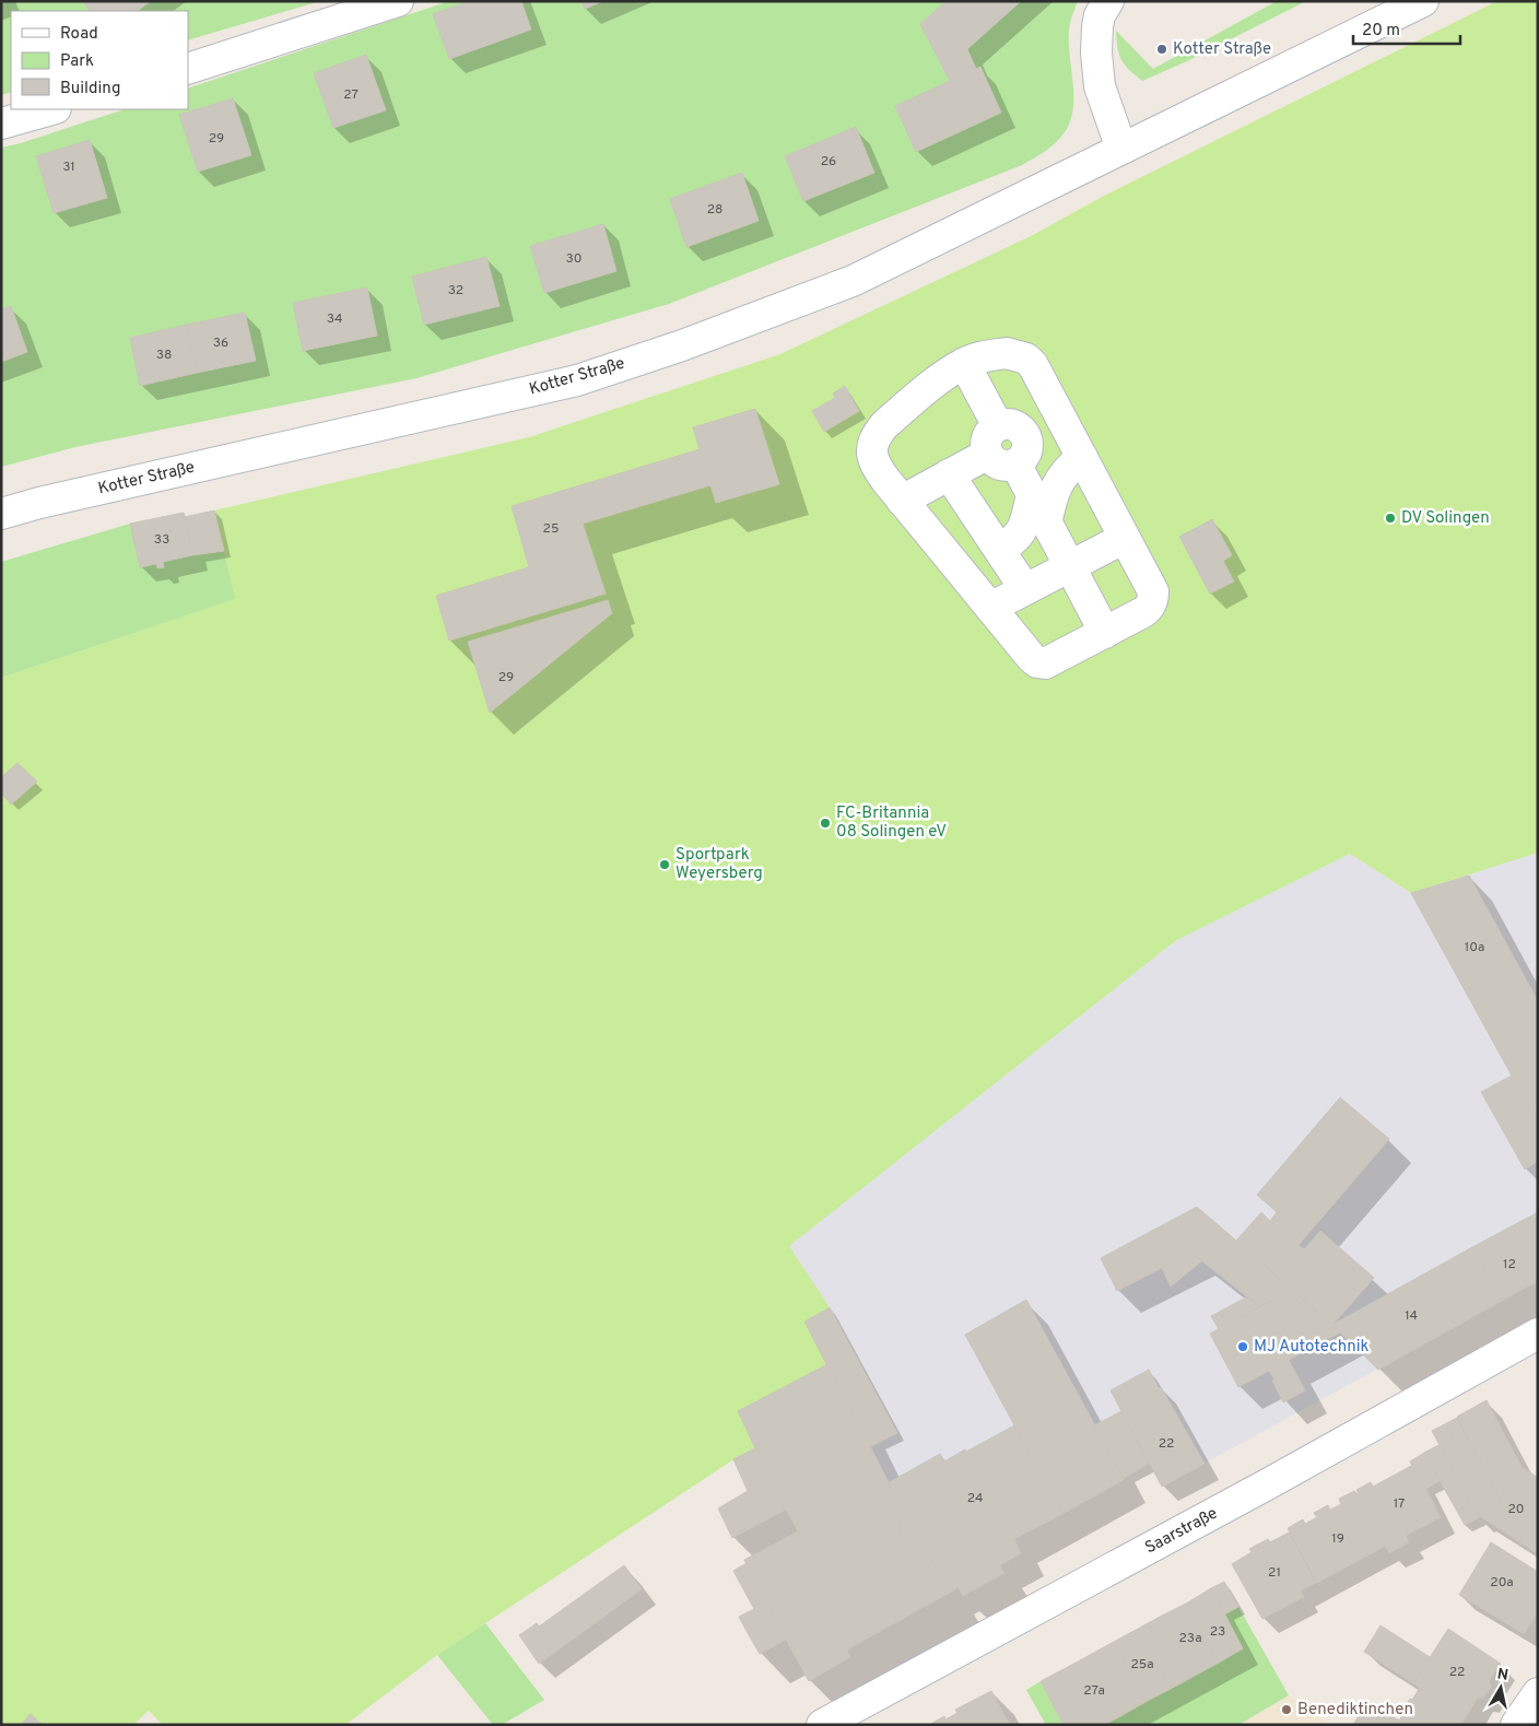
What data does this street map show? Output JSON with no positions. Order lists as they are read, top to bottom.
{
  "streets": {
    "street": ["Kotter Straße", "Saarstraße"]
  },
  "places": [
    "Kotter Straße",
    "DV Solingen",
    "FC-Britannia 08 Solingen eV",
    "Sportpark Weyersberg",
    "MJ Autotechnik",
    "Benediktinchen"
  ],
  "house_numbers": [
    "27",
    "29",
    "26",
    "31",
    "28",
    "30",
    "32",
    "34",
    "36",
    "38",
    "25",
    "33",
    "29",
    "10a",
    "12",
    "14",
    "22",
    "24",
    "17",
    "20",
    "19",
    "21",
    "20a",
    "23",
    "23a",
    "25a",
    "22",
    "27a"
  ],
  "legend": ["Road", "Park", "Building"],
  "scale_bar": "20 m",
  "north": "top"
}
